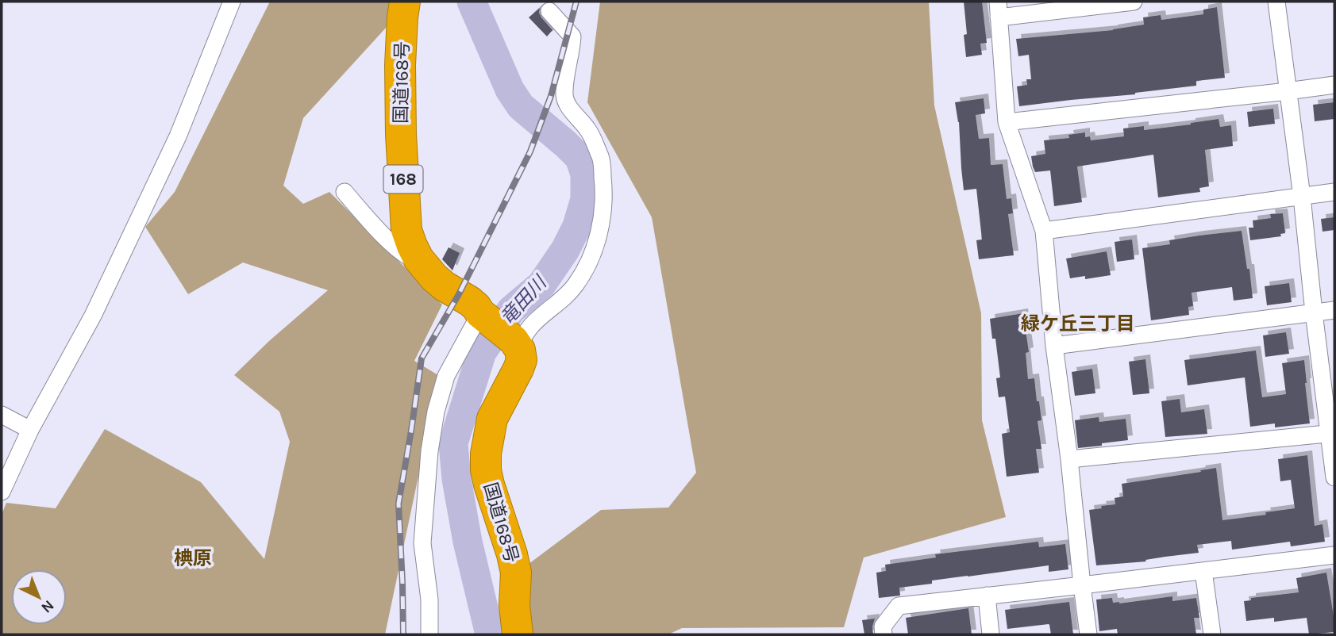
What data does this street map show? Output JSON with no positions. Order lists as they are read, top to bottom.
{
  "streets": {
    "highway": ["国道168号", "168"]
  },
  "districts": ["緑ケ丘三丁目", "椣原"],
  "water": ["竜田川"],
  "north": "bottom right"
}
